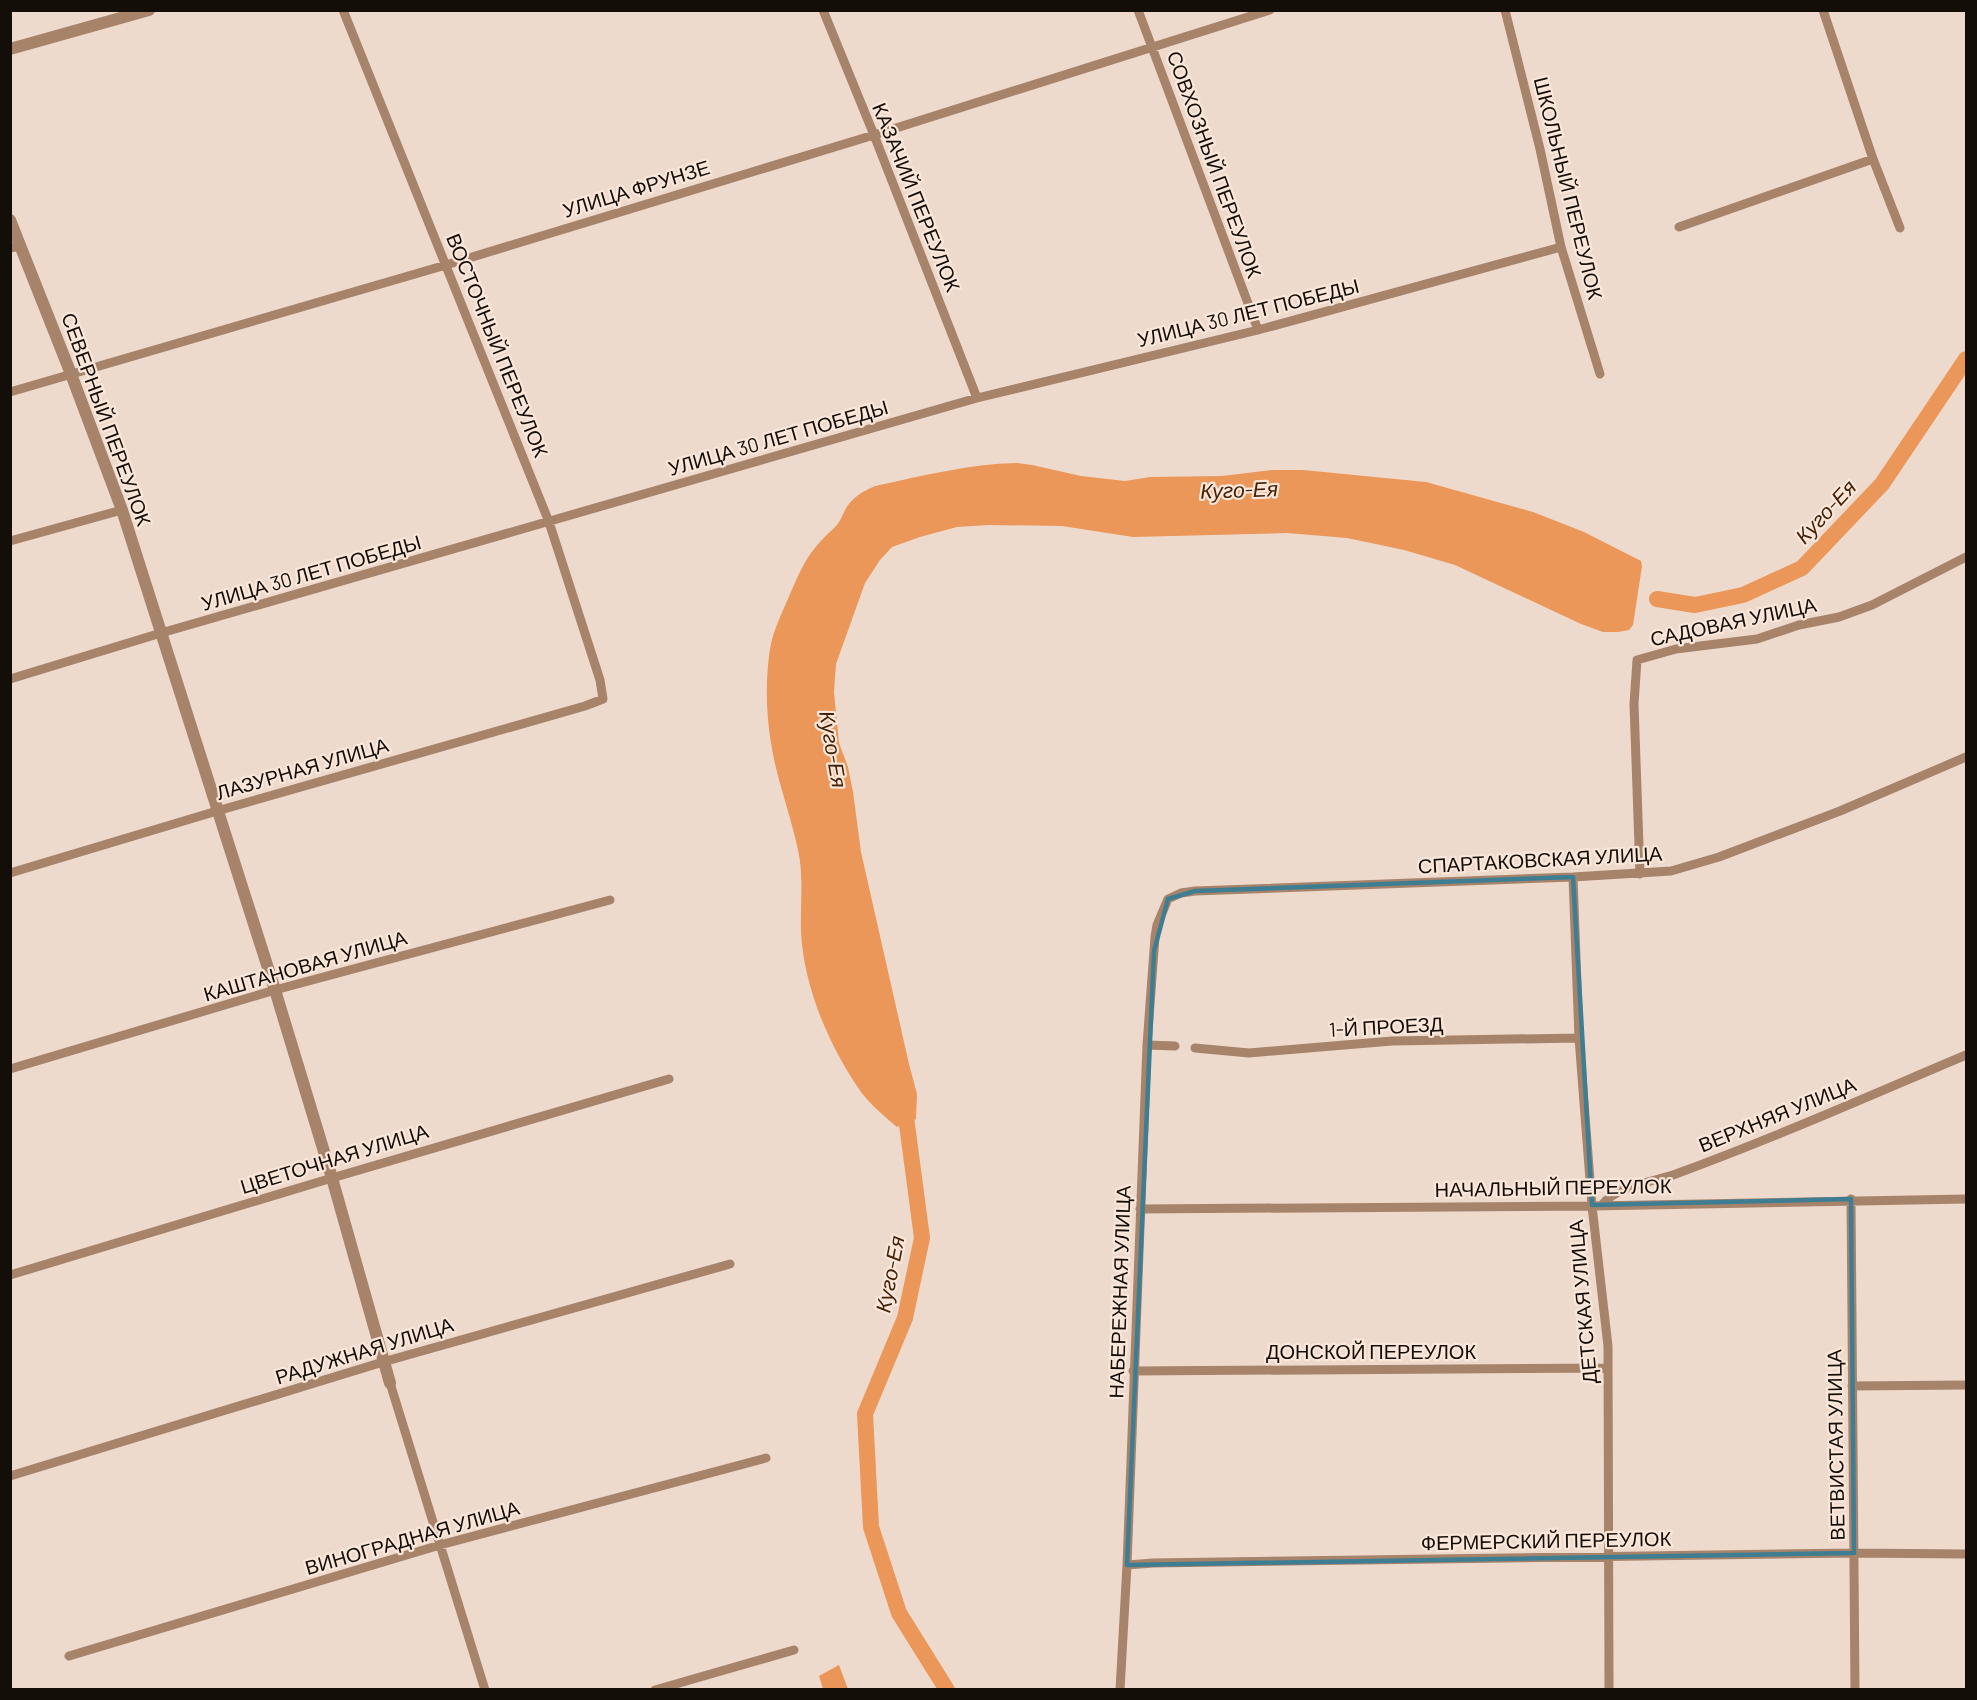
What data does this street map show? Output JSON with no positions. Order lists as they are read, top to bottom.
{
  "streets": {
    "street": [
      "СОВХОЗНЫЙ ПЕРЕУЛОК",
      "УЛИЦА ФРУНЗЕ",
      "ШКОЛЬНЫЙ ПЕРЕУЛОК",
      "КАЗАЧИЙ ПЕРЕУЛОК",
      "УЛИЦА 30 ЛЕТ ПОБЕДЫ",
      "ВОСТОЧНЫЙ ПЕРЕУЛОК",
      "СЕВЕРНЫЙ ПЕРЕУЛОК",
      "САДОВАЯ УЛИЦА",
      "ЛАЗУРНАЯ УЛИЦА",
      "СПАРТАКОВСКАЯ УЛИЦА",
      "КАШТАНОВАЯ УЛИЦА",
      "1-Й ПРОЕЗД",
      "ВЕРХНЯЯ УЛИЦА",
      "ЦВЕТОЧНАЯ УЛИЦА",
      "НАЧАЛЬНЫЙ ПЕРЕУЛОК",
      "НАБЕРЕЖНАЯ УЛИЦА",
      "ДЕТСКАЯ УЛИЦА",
      "РАДУЖНАЯ УЛИЦА",
      "ДОНСКОЙ ПЕРЕУЛОК",
      "ВЕТВИСТАЯ УЛИЦА",
      "ВИНОГРАДНАЯ УЛИЦА",
      "ФЕРМЕРСКИЙ ПЕРЕУЛОК"
    ]
  },
  "crossings": [
    ["СОВХОЗНЫЙ ПЕРЕУЛОК", "УЛИЦА ФРУНЗЕ"],
    ["СОВХОЗНЫЙ ПЕРЕУЛОК", "УЛИЦА 30 ЛЕТ ПОБЕДЫ"],
    ["УЛИЦА ФРУНЗЕ", "КАЗАЧИЙ ПЕРЕУЛОК"],
    ["УЛИЦА ФРУНЗЕ", "ВОСТОЧНЫЙ ПЕРЕУЛОК"],
    ["УЛИЦА ФРУНЗЕ", "СЕВЕРНЫЙ ПЕРЕУЛОК"],
    ["ШКОЛЬНЫЙ ПЕРЕУЛОК", "УЛИЦА 30 ЛЕТ ПОБЕДЫ"],
    ["КАЗАЧИЙ ПЕРЕУЛОК", "УЛИЦА 30 ЛЕТ ПОБЕДЫ"],
    ["УЛИЦА 30 ЛЕТ ПОБЕДЫ", "ВОСТОЧНЫЙ ПЕРЕУЛОК"],
    ["УЛИЦА 30 ЛЕТ ПОБЕДЫ", "СЕВЕРНЫЙ ПЕРЕУЛОК"],
    ["ВОСТОЧНЫЙ ПЕРЕУЛОК", "ЛАЗУРНАЯ УЛИЦА"],
    ["СЕВЕРНЫЙ ПЕРЕУЛОК", "ЛАЗУРНАЯ УЛИЦА"],
    ["СЕВЕРНЫЙ ПЕРЕУЛОК", "КАШТАНОВАЯ УЛИЦА"],
    ["СЕВЕРНЫЙ ПЕРЕУЛОК", "ЦВЕТОЧНАЯ УЛИЦА"],
    ["СЕВЕРНЫЙ ПЕРЕУЛОК", "РАДУЖНАЯ УЛИЦА"],
    ["САДОВАЯ УЛИЦА", "СПАРТАКОВСКАЯ УЛИЦА"],
    ["СПАРТАКОВСКАЯ УЛИЦА", "НАБЕРЕЖНАЯ УЛИЦА"],
    ["СПАРТАКОВСКАЯ УЛИЦА", "ДЕТСКАЯ УЛИЦА"],
    ["1-Й ПРОЕЗД", "ДЕТСКАЯ УЛИЦА"],
    ["ВЕРХНЯЯ УЛИЦА", "НАЧАЛЬНЫЙ ПЕРЕУЛОК"],
    ["НАЧАЛЬНЫЙ ПЕРЕУЛОК", "НАБЕРЕЖНАЯ УЛИЦА"],
    ["НАЧАЛЬНЫЙ ПЕРЕУЛОК", "ДЕТСКАЯ УЛИЦА"],
    ["НАЧАЛЬНЫЙ ПЕРЕУЛОК", "ВЕТВИСТАЯ УЛИЦА"],
    ["НАБЕРЕЖНАЯ УЛИЦА", "ДОНСКОЙ ПЕРЕУЛОК"],
    ["НАБЕРЕЖНАЯ УЛИЦА", "ФЕРМЕРСКИЙ ПЕРЕУЛОК"],
    ["ДЕТСКАЯ УЛИЦА", "ДОНСКОЙ ПЕРЕУЛОК"],
    ["ДЕТСКАЯ УЛИЦА", "ФЕРМЕРСКИЙ ПЕРЕУЛОК"],
    ["ВЕТВИСТАЯ УЛИЦА", "ФЕРМЕРСКИЙ ПЕРЕУЛОК"]
  ],
  "water": ["Куго-Ея"]
}
